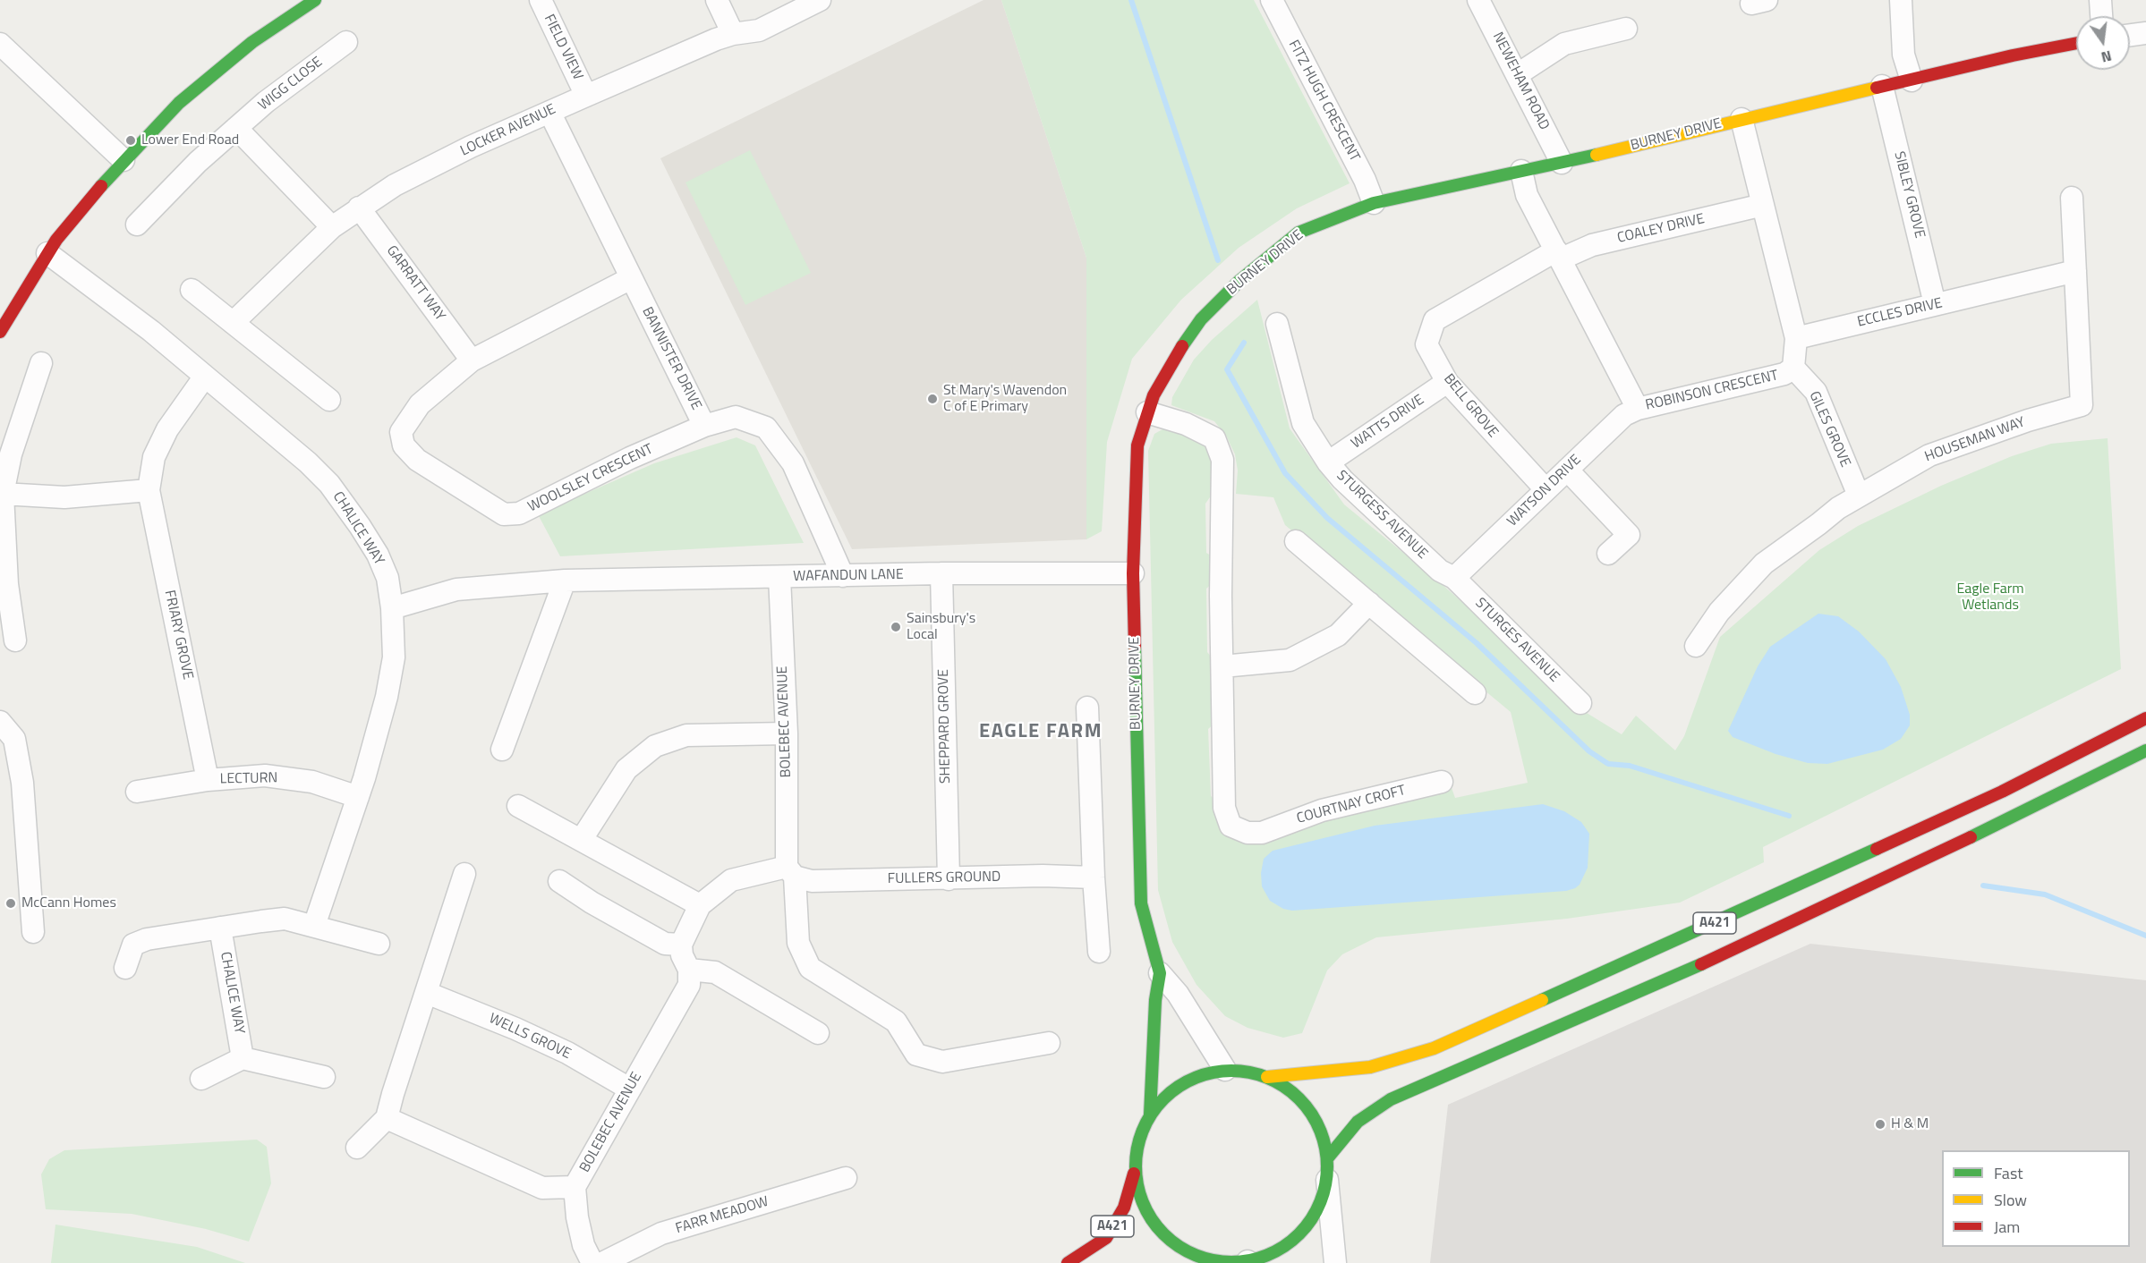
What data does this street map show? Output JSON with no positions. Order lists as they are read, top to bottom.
{
  "streets": {
    "main road": ["BURNEY DRIVE", "A421"],
    "street": [
      "FIELD VIEW",
      "NEWEHAM ROAD",
      "WIGG CLOSE",
      "FITZ HUGH CRESCENT",
      "LOCKER AVENUE",
      "SIBLEY GROVE",
      "COALEY DRIVE",
      "GARRATT WAY",
      "ECCLES DRIVE",
      "BANNISTER DRIVE",
      "ROBINSON CRESCENT",
      "BELL GROVE",
      "WATTS DRIVE",
      "GILES GROVE",
      "HOUSEMAN WAY",
      "WOOLSLEY CRESCENT",
      "WATSON DRIVE",
      "STURGESS AVENUE",
      "CHALICE WAY",
      "WAFANDUN LANE",
      "FRIARY GROVE",
      "STURGES AVENUE",
      "BOLEBEC AVENUE",
      "SHEPPARD GROVE",
      "LECTURN",
      "COURTNAY CROFT",
      "FULLERS GROUND",
      "WELLS GROVE",
      "FARR MEADOW"
    ]
  },
  "crossings": [
    ["FIELD VIEW", "LOCKER AVENUE"],
    ["NEWEHAM ROAD", "BURNEY DRIVE"],
    ["FITZ HUGH CRESCENT", "BURNEY DRIVE"],
    ["LOCKER AVENUE", "GARRATT WAY"],
    ["LOCKER AVENUE", "BANNISTER DRIVE"],
    ["BURNEY DRIVE", "SIBLEY GROVE"],
    ["BURNEY DRIVE", "ROBINSON CRESCENT"],
    ["BURNEY DRIVE", "WAFANDUN LANE"],
    ["BURNEY DRIVE", "COURTNAY CROFT"],
    ["SIBLEY GROVE", "ECCLES DRIVE"],
    ["COALEY DRIVE", "ROBINSON CRESCENT"],
    ["COALEY DRIVE", "BELL GROVE"],
    ["GARRATT WAY", "WOOLSLEY CRESCENT"],
    ["ECCLES DRIVE", "ROBINSON CRESCENT"],
    ["ECCLES DRIVE", "HOUSEMAN WAY"],
    ["BANNISTER DRIVE", "WOOLSLEY CRESCENT"],
    ["BANNISTER DRIVE", "WAFANDUN LANE"],
    ["ROBINSON CRESCENT", "BELL GROVE"],
    ["ROBINSON CRESCENT", "GILES GROVE"],
    ["ROBINSON CRESCENT", "WATSON DRIVE"],
    ["BELL GROVE", "WATTS DRIVE"],
    ["BELL GROVE", "WATSON DRIVE"],
    ["WATTS DRIVE", "STURGESS AVENUE"],
    ["GILES GROVE", "HOUSEMAN WAY"],
    ["WATSON DRIVE", "STURGESS AVENUE"],
    ["WATSON DRIVE", "STURGES AVENUE"],
    ["STURGESS AVENUE", "STURGES AVENUE"],
    ["CHALICE WAY", "WAFANDUN LANE"],
    ["CHALICE WAY", "FRIARY GROVE"],
    ["CHALICE WAY", "LECTURN"],
    ["WAFANDUN LANE", "BOLEBEC AVENUE"],
    ["WAFANDUN LANE", "SHEPPARD GROVE"],
    ["FRIARY GROVE", "LECTURN"],
    ["BOLEBEC AVENUE", "FULLERS GROUND"],
    ["BOLEBEC AVENUE", "WELLS GROVE"],
    ["SHEPPARD GROVE", "FULLERS GROUND"]
  ],
  "districts": ["EAGLE FARM"],
  "parks": ["Eagle Farm Wetlands"],
  "places": [
    "Lower End Road",
    "St Mary's Wavendon C of E Primary",
    "Sainsbury's Local",
    "McCann Homes",
    "H & M"
  ],
  "legend": ["Fast", "Slow", "Jam"],
  "north": "bottom"
}
